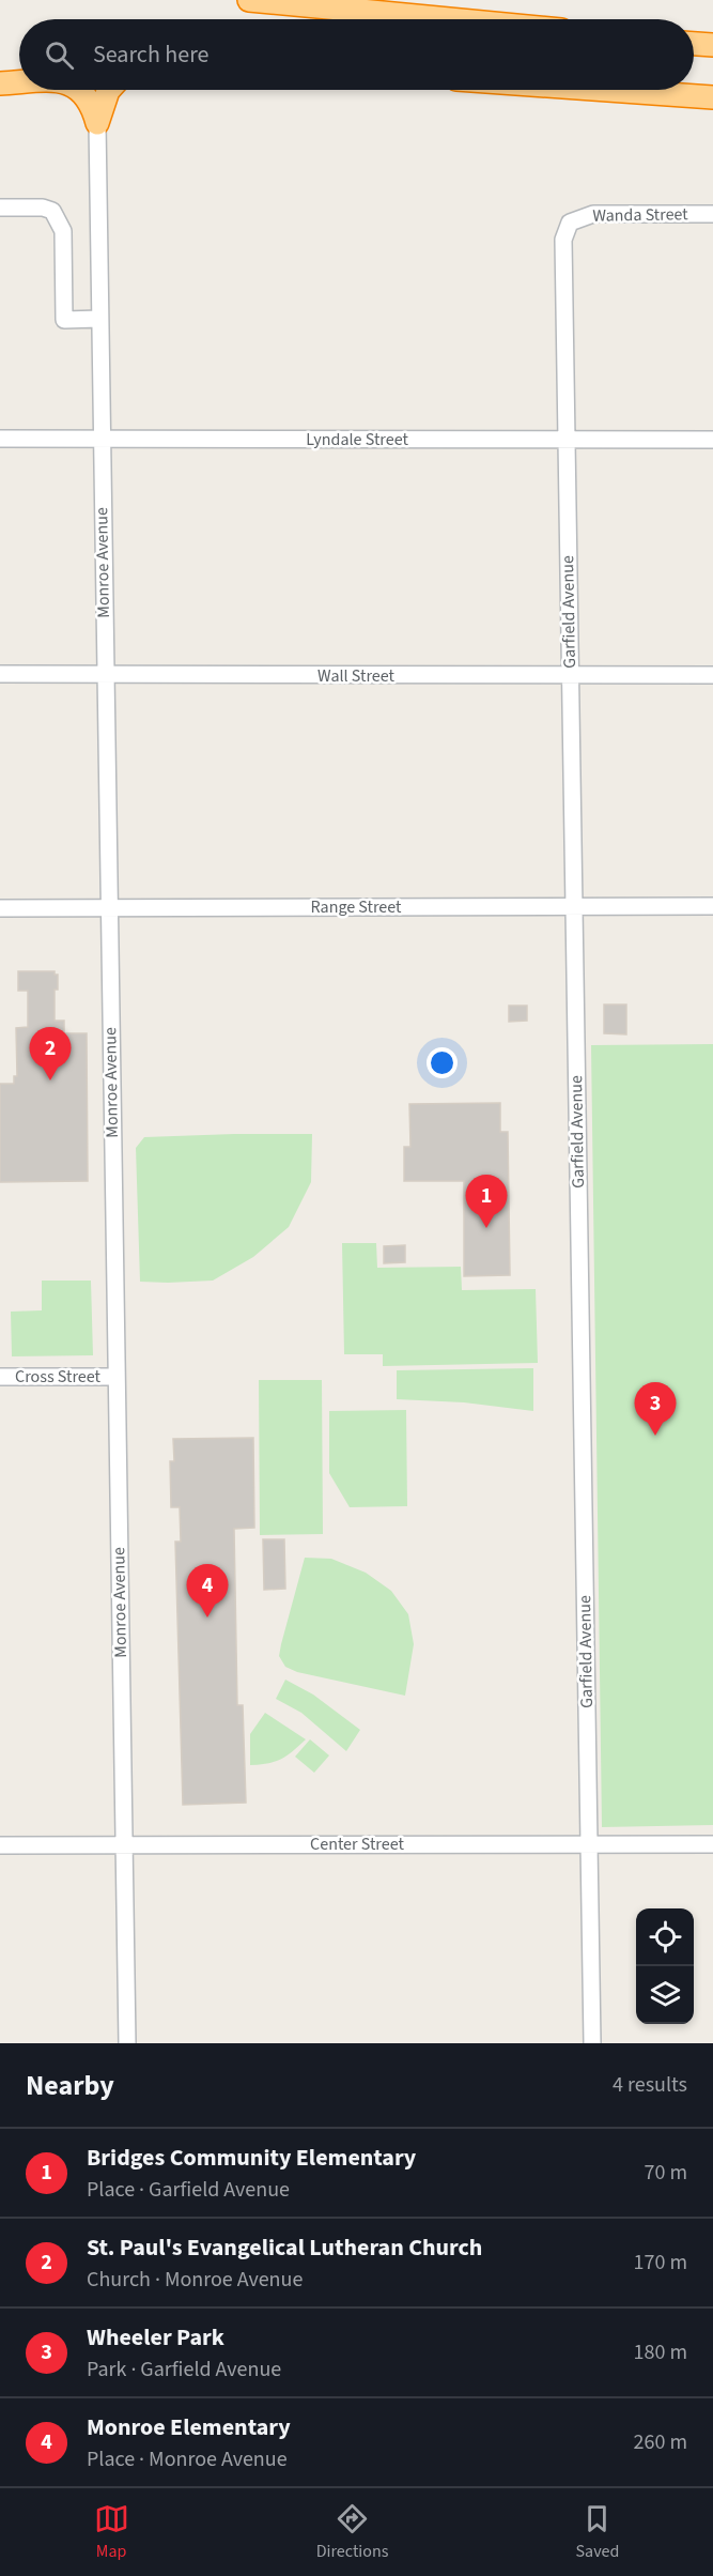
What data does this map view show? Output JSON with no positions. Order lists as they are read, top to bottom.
{
  "streets": {
    "street": [
      "Wanda Street",
      "Lyndale Street",
      "Monroe Avenue",
      "Garfield Avenue",
      "Wall Street",
      "Range Street",
      "Cross Street",
      "Center Street"
    ]
  },
  "crossings": [
    ["Wanda Street", "Garfield Avenue"],
    ["Lyndale Street", "Monroe Avenue"],
    ["Lyndale Street", "Garfield Avenue"],
    ["Monroe Avenue", "Wall Street"],
    ["Monroe Avenue", "Range Street"],
    ["Monroe Avenue", "Cross Street"],
    ["Monroe Avenue", "Center Street"],
    ["Garfield Avenue", "Wall Street"],
    ["Garfield Avenue", "Range Street"],
    ["Garfield Avenue", "Center Street"]
  ],
  "page": {
    "search": "Search here",
    "pins": [
      "2",
      "1",
      "3",
      "4"
    ],
    "heading": ["Nearby", "4 results"],
    "list": [
      {
        "mark": "1",
        "name": "Bridges Community Elementary",
        "note": "Place · Garfield Avenue",
        "value": "70 m"
      },
      {
        "mark": "2",
        "name": "St. Paul's Evangelical Lutheran Church",
        "note": "Church · Monroe Avenue",
        "value": "170 m"
      },
      {
        "mark": "3",
        "name": "Wheeler Park",
        "note": "Park · Garfield Avenue",
        "value": "180 m"
      },
      {
        "mark": "4",
        "name": "Monroe Elementary",
        "note": "Place · Monroe Avenue",
        "value": "260 m"
      }
    ],
    "nav": ["Map", "Directions", "Saved"]
  }
}
